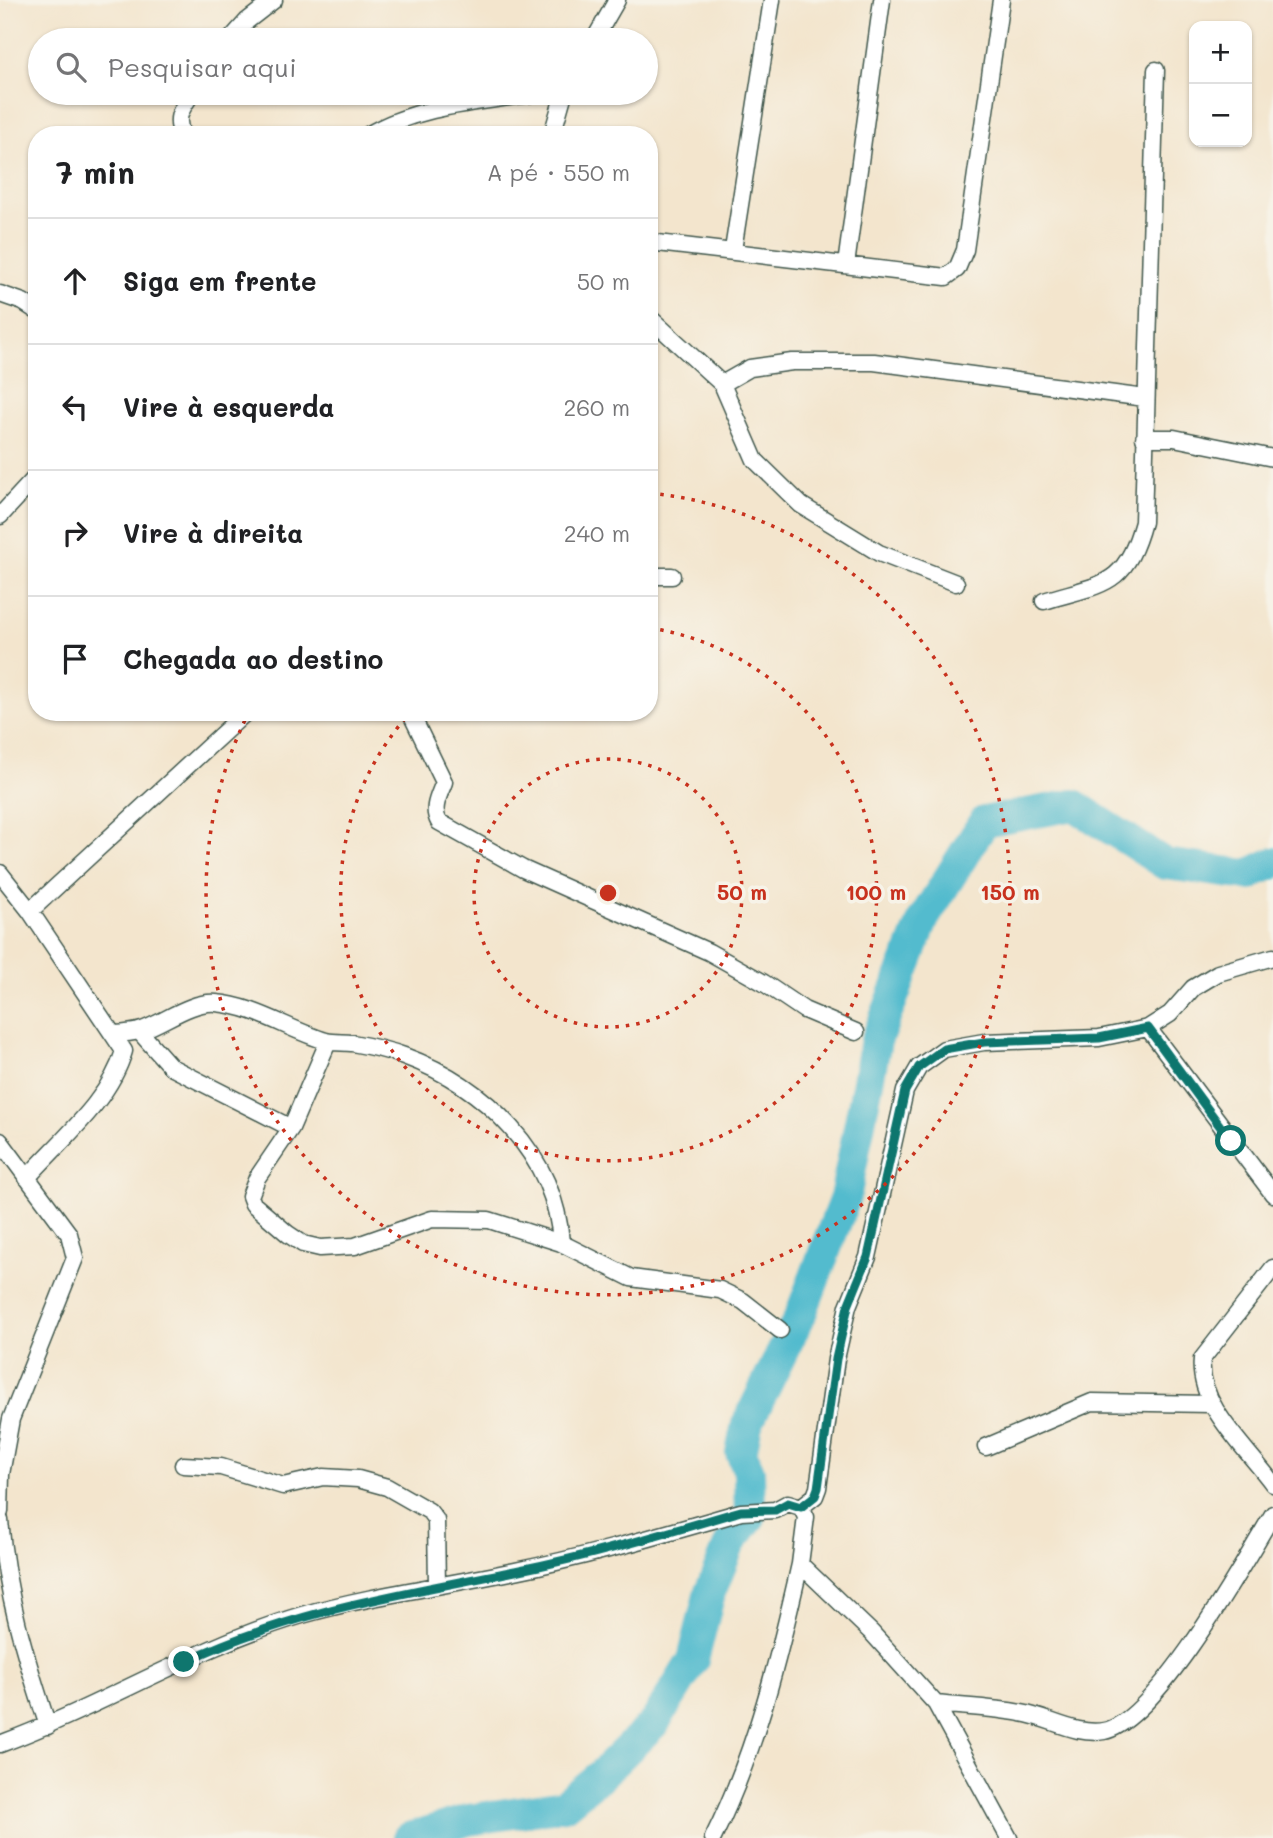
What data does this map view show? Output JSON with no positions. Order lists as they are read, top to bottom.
{
  "page": {
    "map_buttons": ["+", "−"],
    "search": "Pesquisar aqui",
    "heading": ["7 min", "A pé · 550 m"],
    "list": [
      ["Siga em frente", "50 m"],
      ["Vire à esquerda", "260 m"],
      ["Vire à direita", "240 m"],
      "Chegada ao destino"
    ]
  },
  "rings": ["50 m", "100 m", "150 m"]
}
